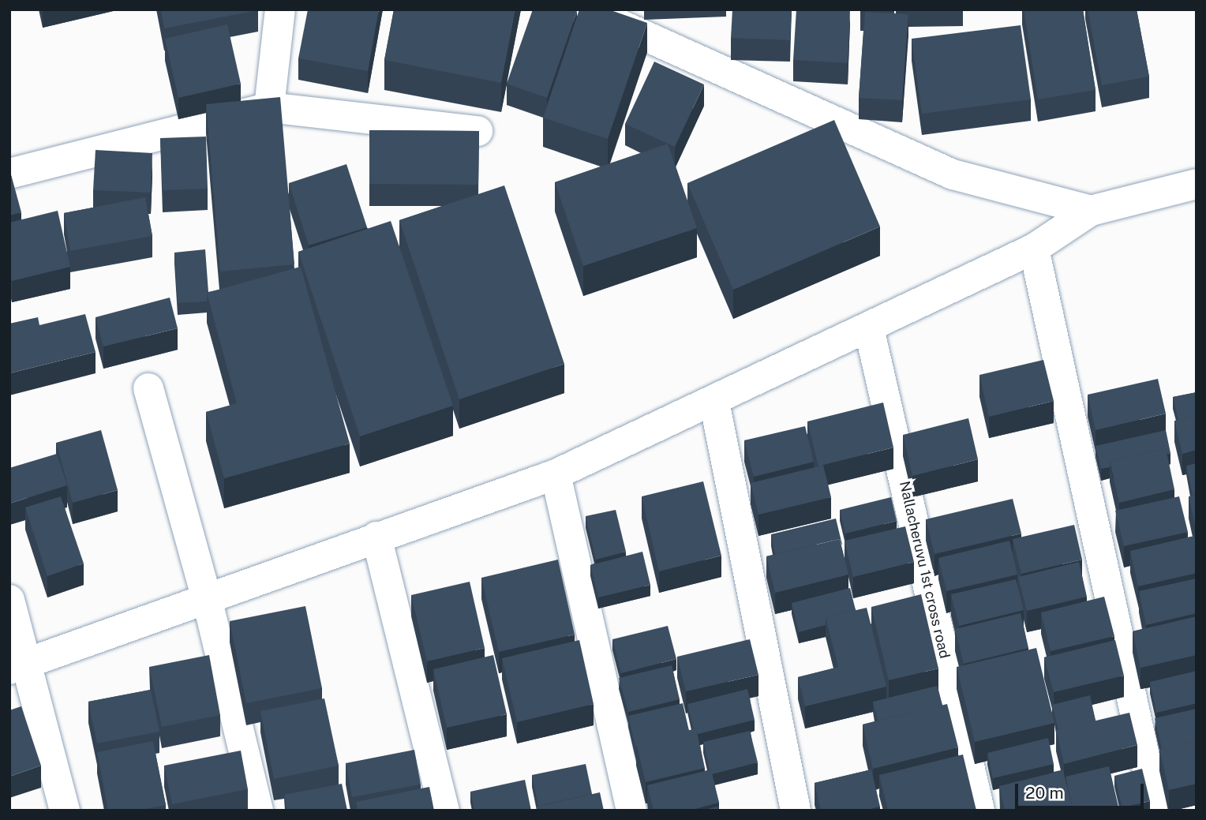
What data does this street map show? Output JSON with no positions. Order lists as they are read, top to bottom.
{
  "streets": {
    "street": ["Nallacheruvu 1st cross road"]
  },
  "scale_bar": "20 m"
}
